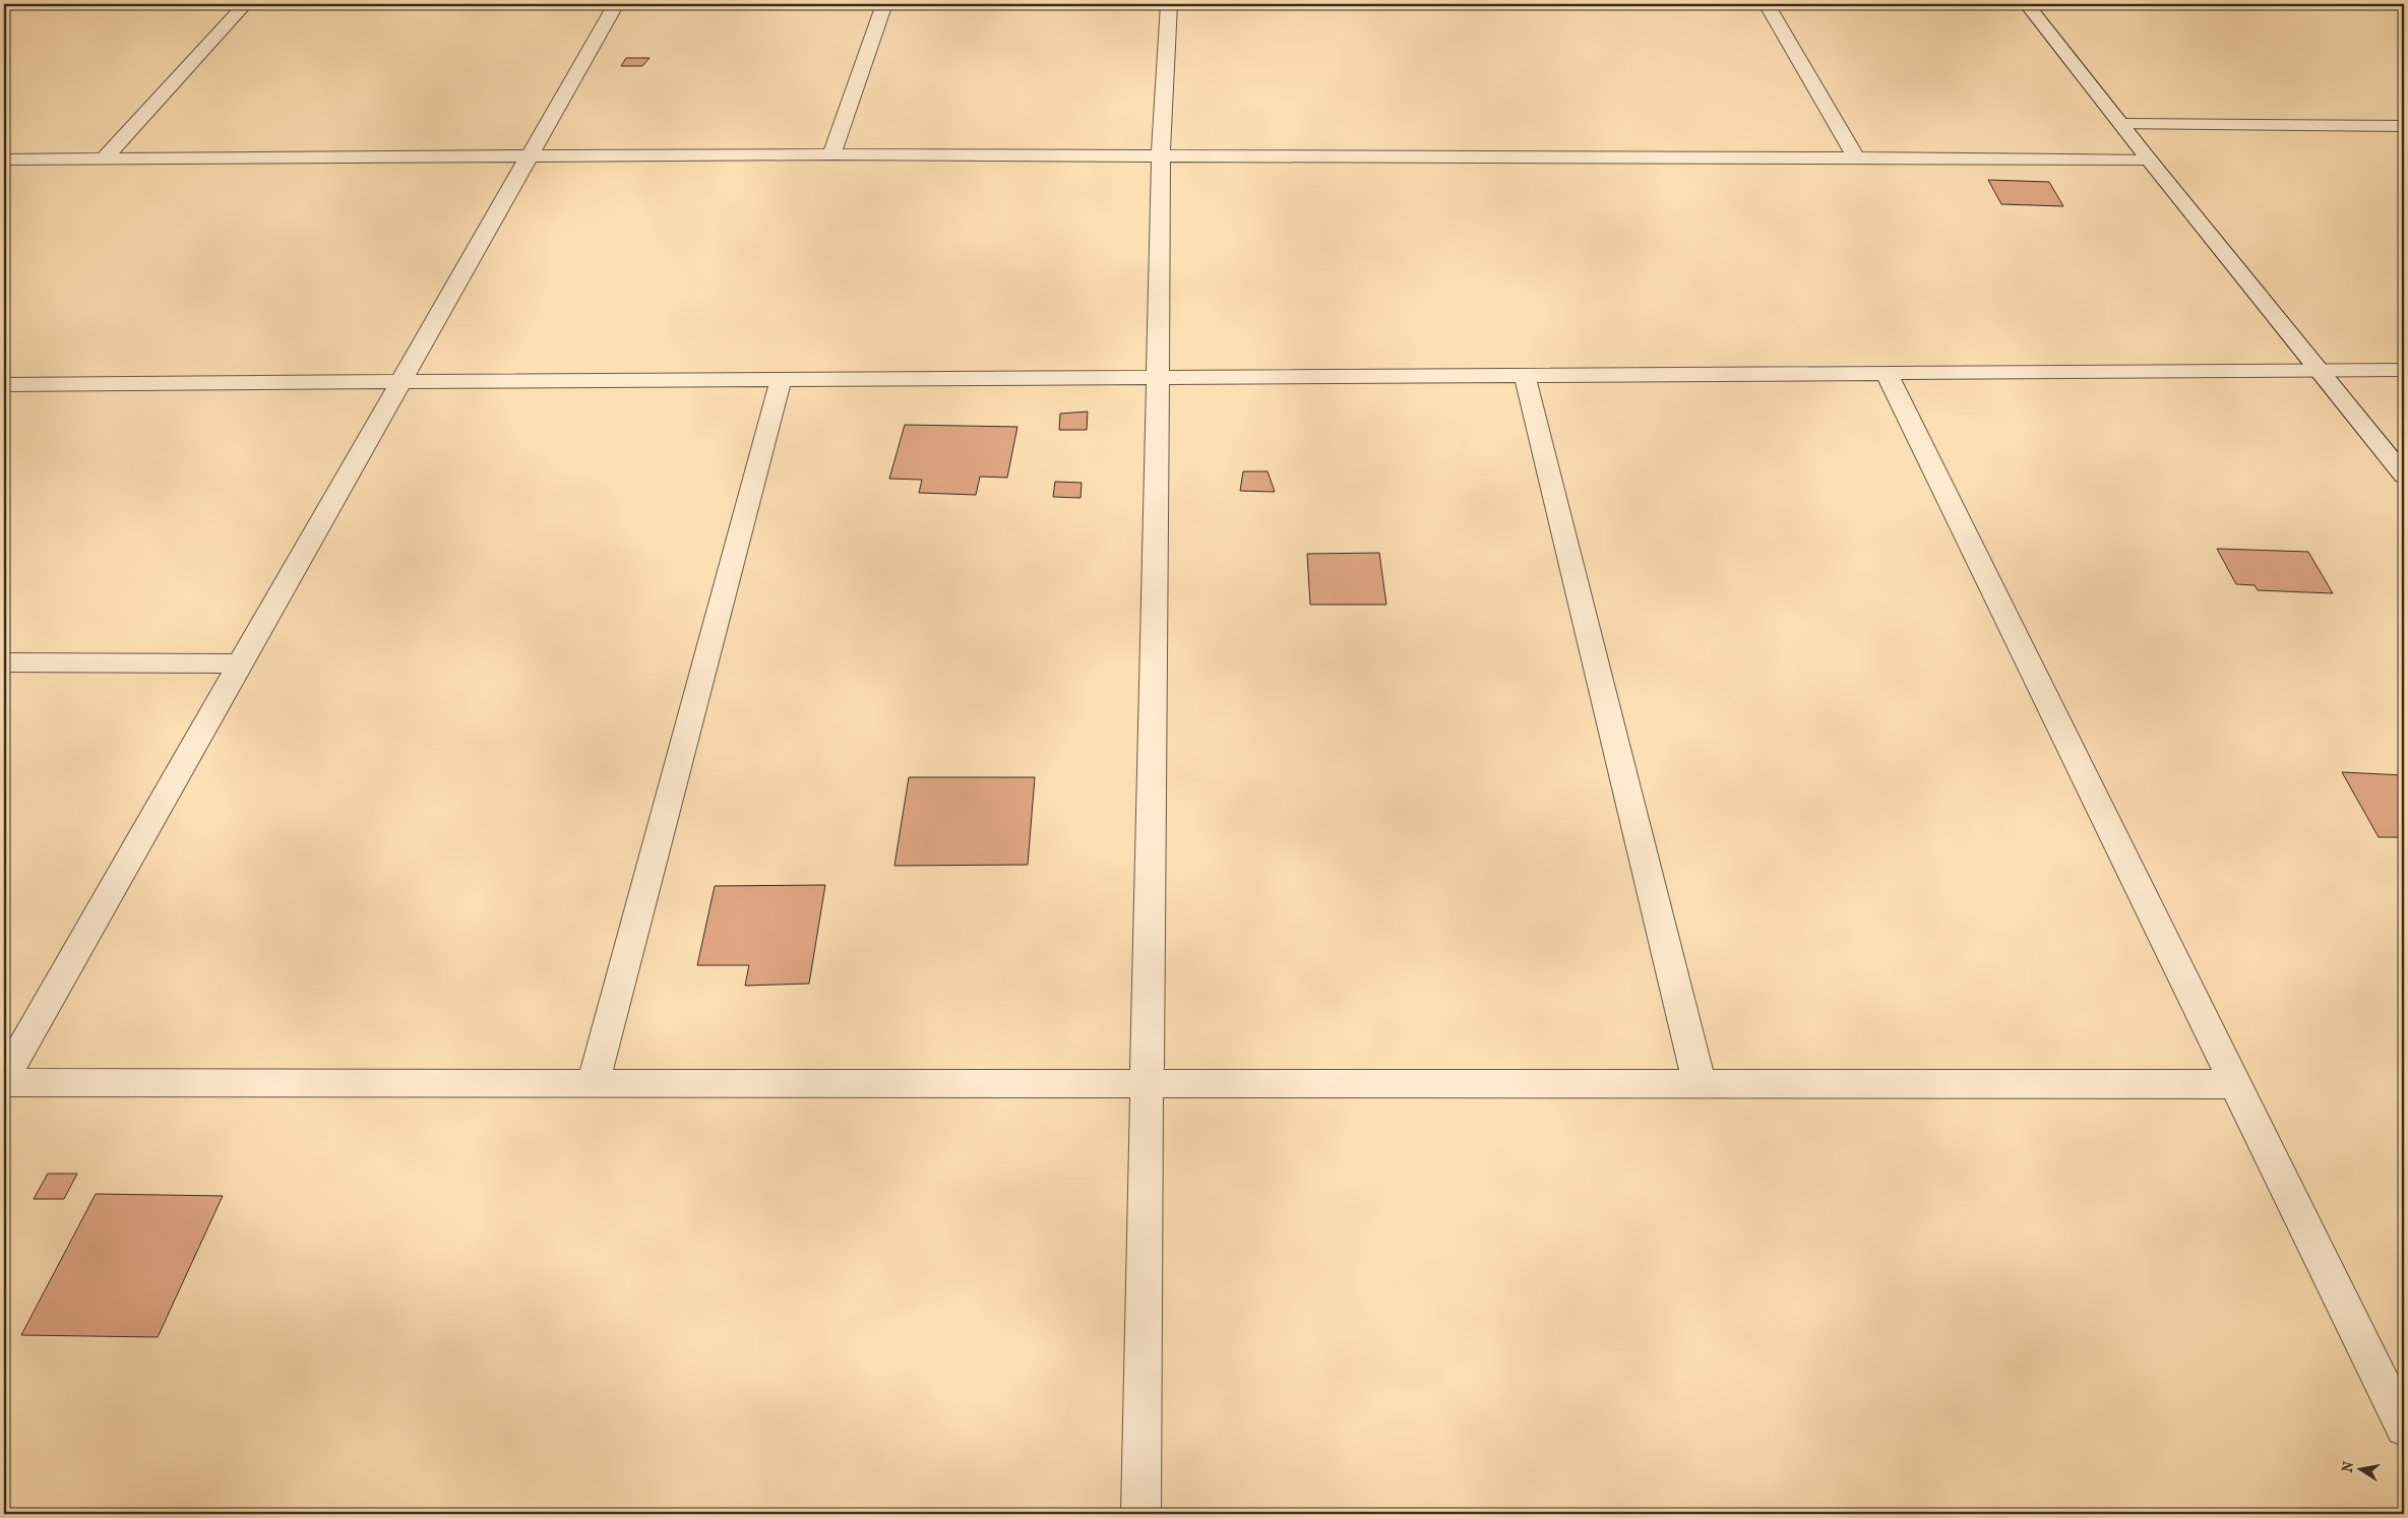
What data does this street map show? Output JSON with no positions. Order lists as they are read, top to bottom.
{
  "north": "left"
}
